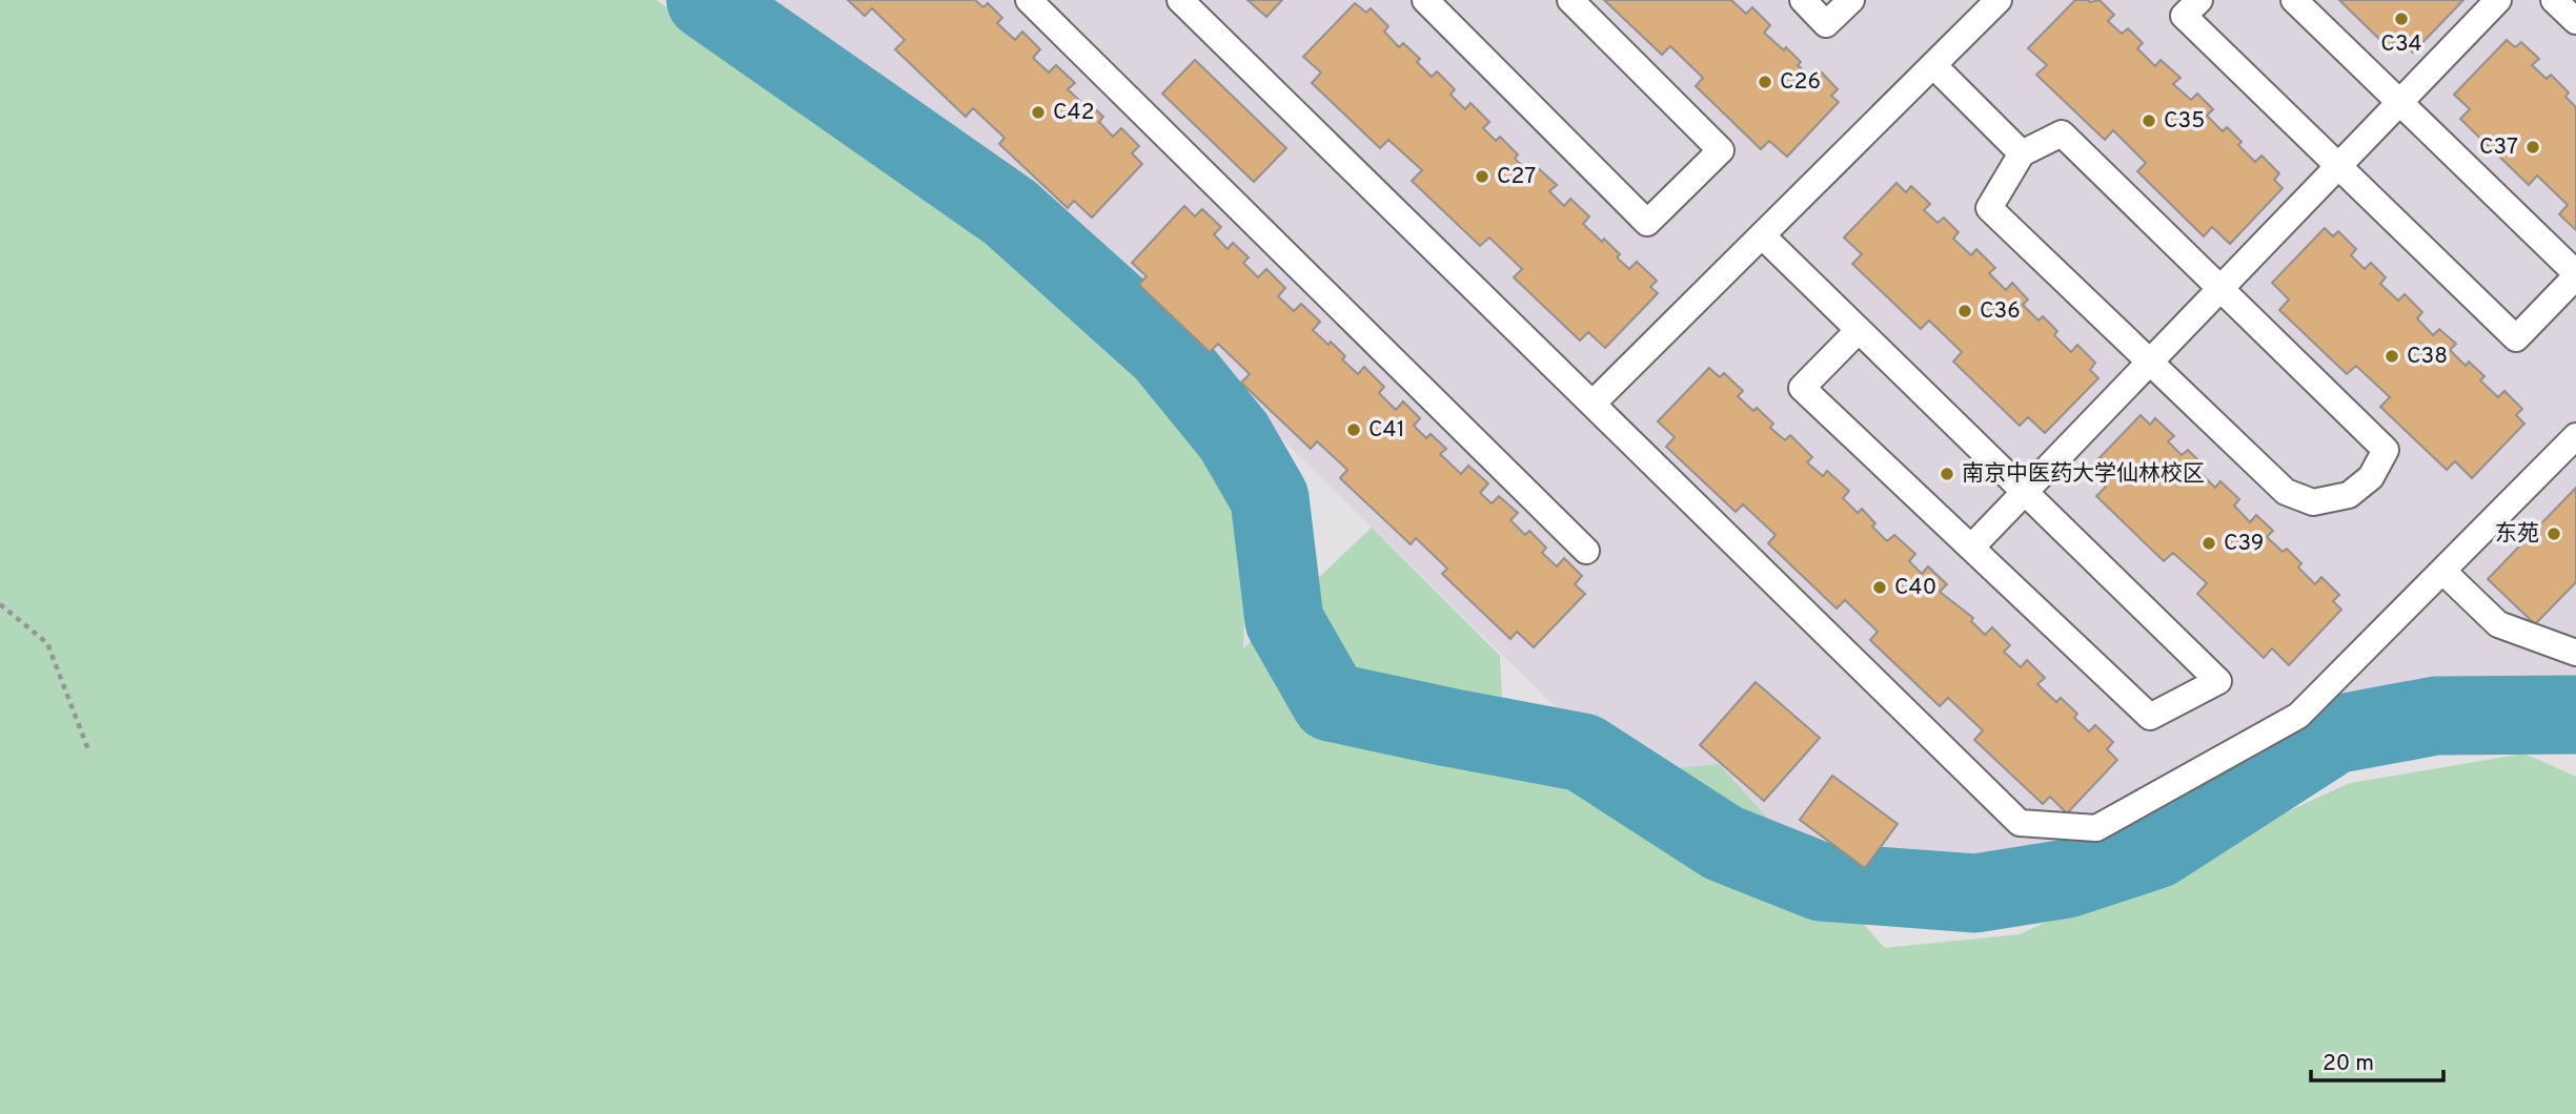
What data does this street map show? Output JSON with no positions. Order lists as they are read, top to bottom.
{
  "places": [
    "C34",
    "C26",
    "C42",
    "C35",
    "C37",
    "C27",
    "C36",
    "C38",
    "C41",
    "南京中医药大学仙林校区",
    "东苑",
    "C39",
    "C40"
  ],
  "scale_bar": "20 m"
}
